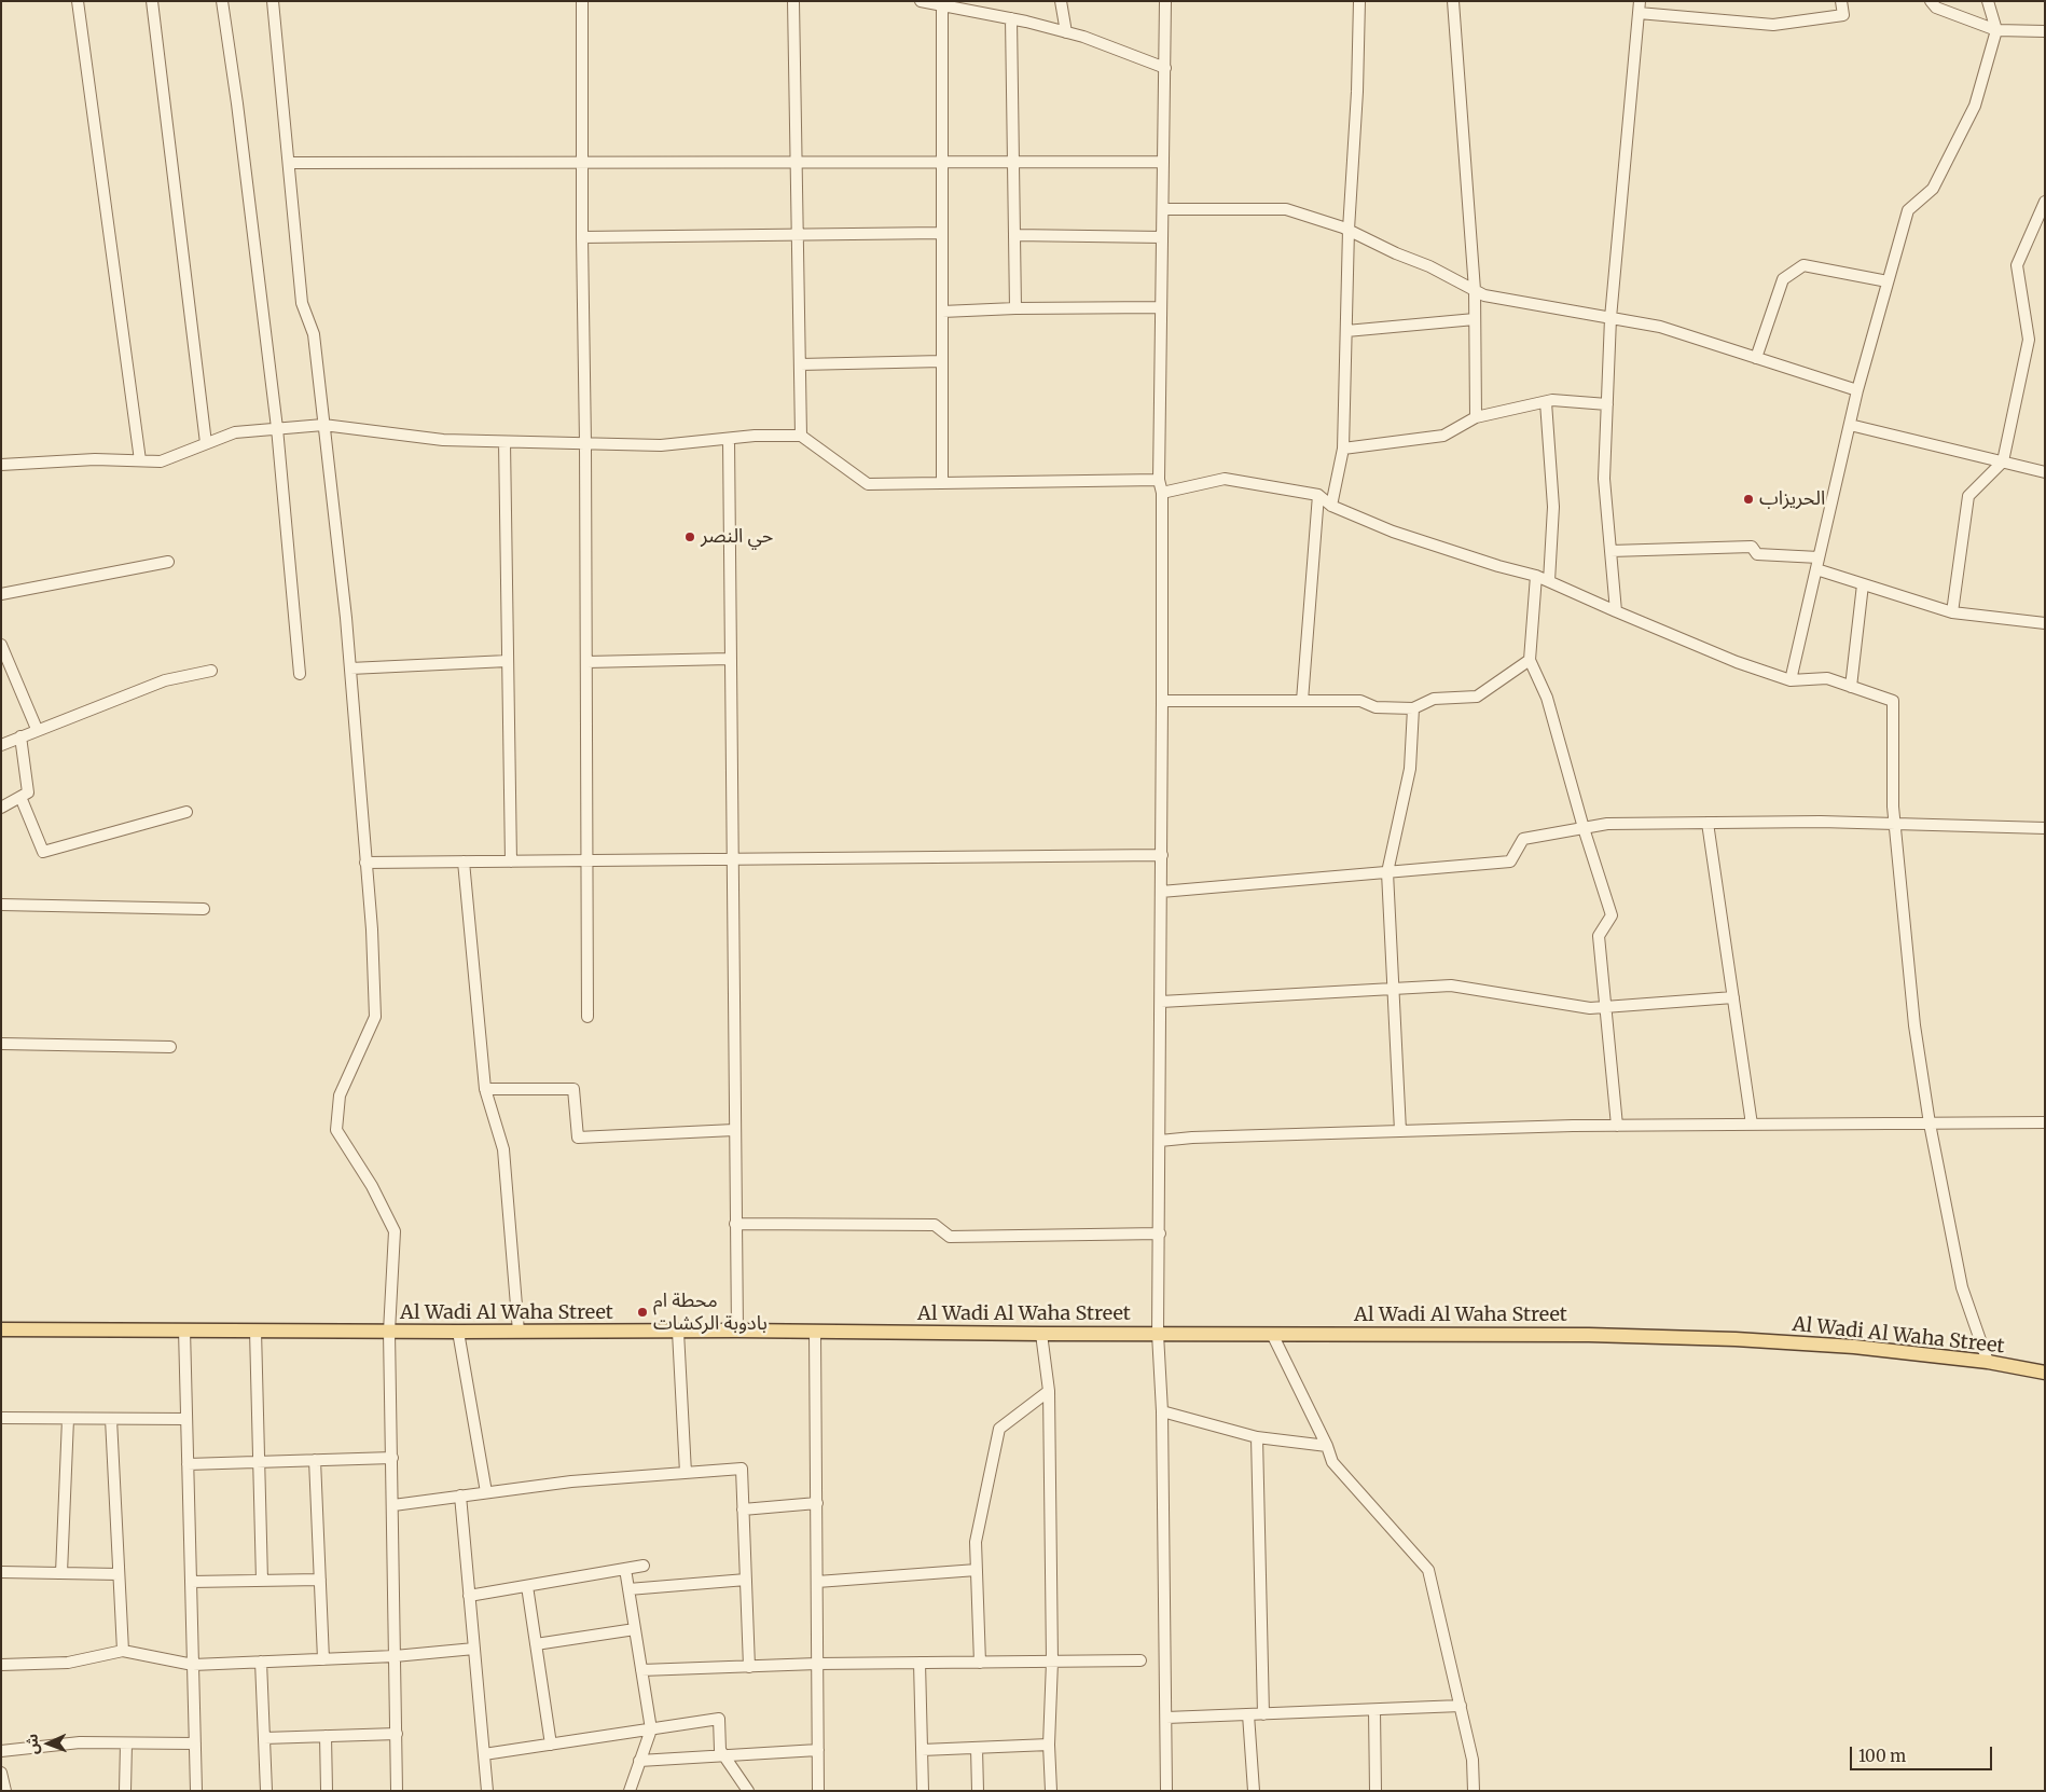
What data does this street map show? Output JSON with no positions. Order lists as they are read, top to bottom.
{
  "streets": {
    "main road": ["Al Wadi Al Waha Street"]
  },
  "places": ["الحريزاب", "حي النصر", "محطة ام بادوبة الركشات"],
  "scale_bar": "100 m",
  "north": "left"
}
